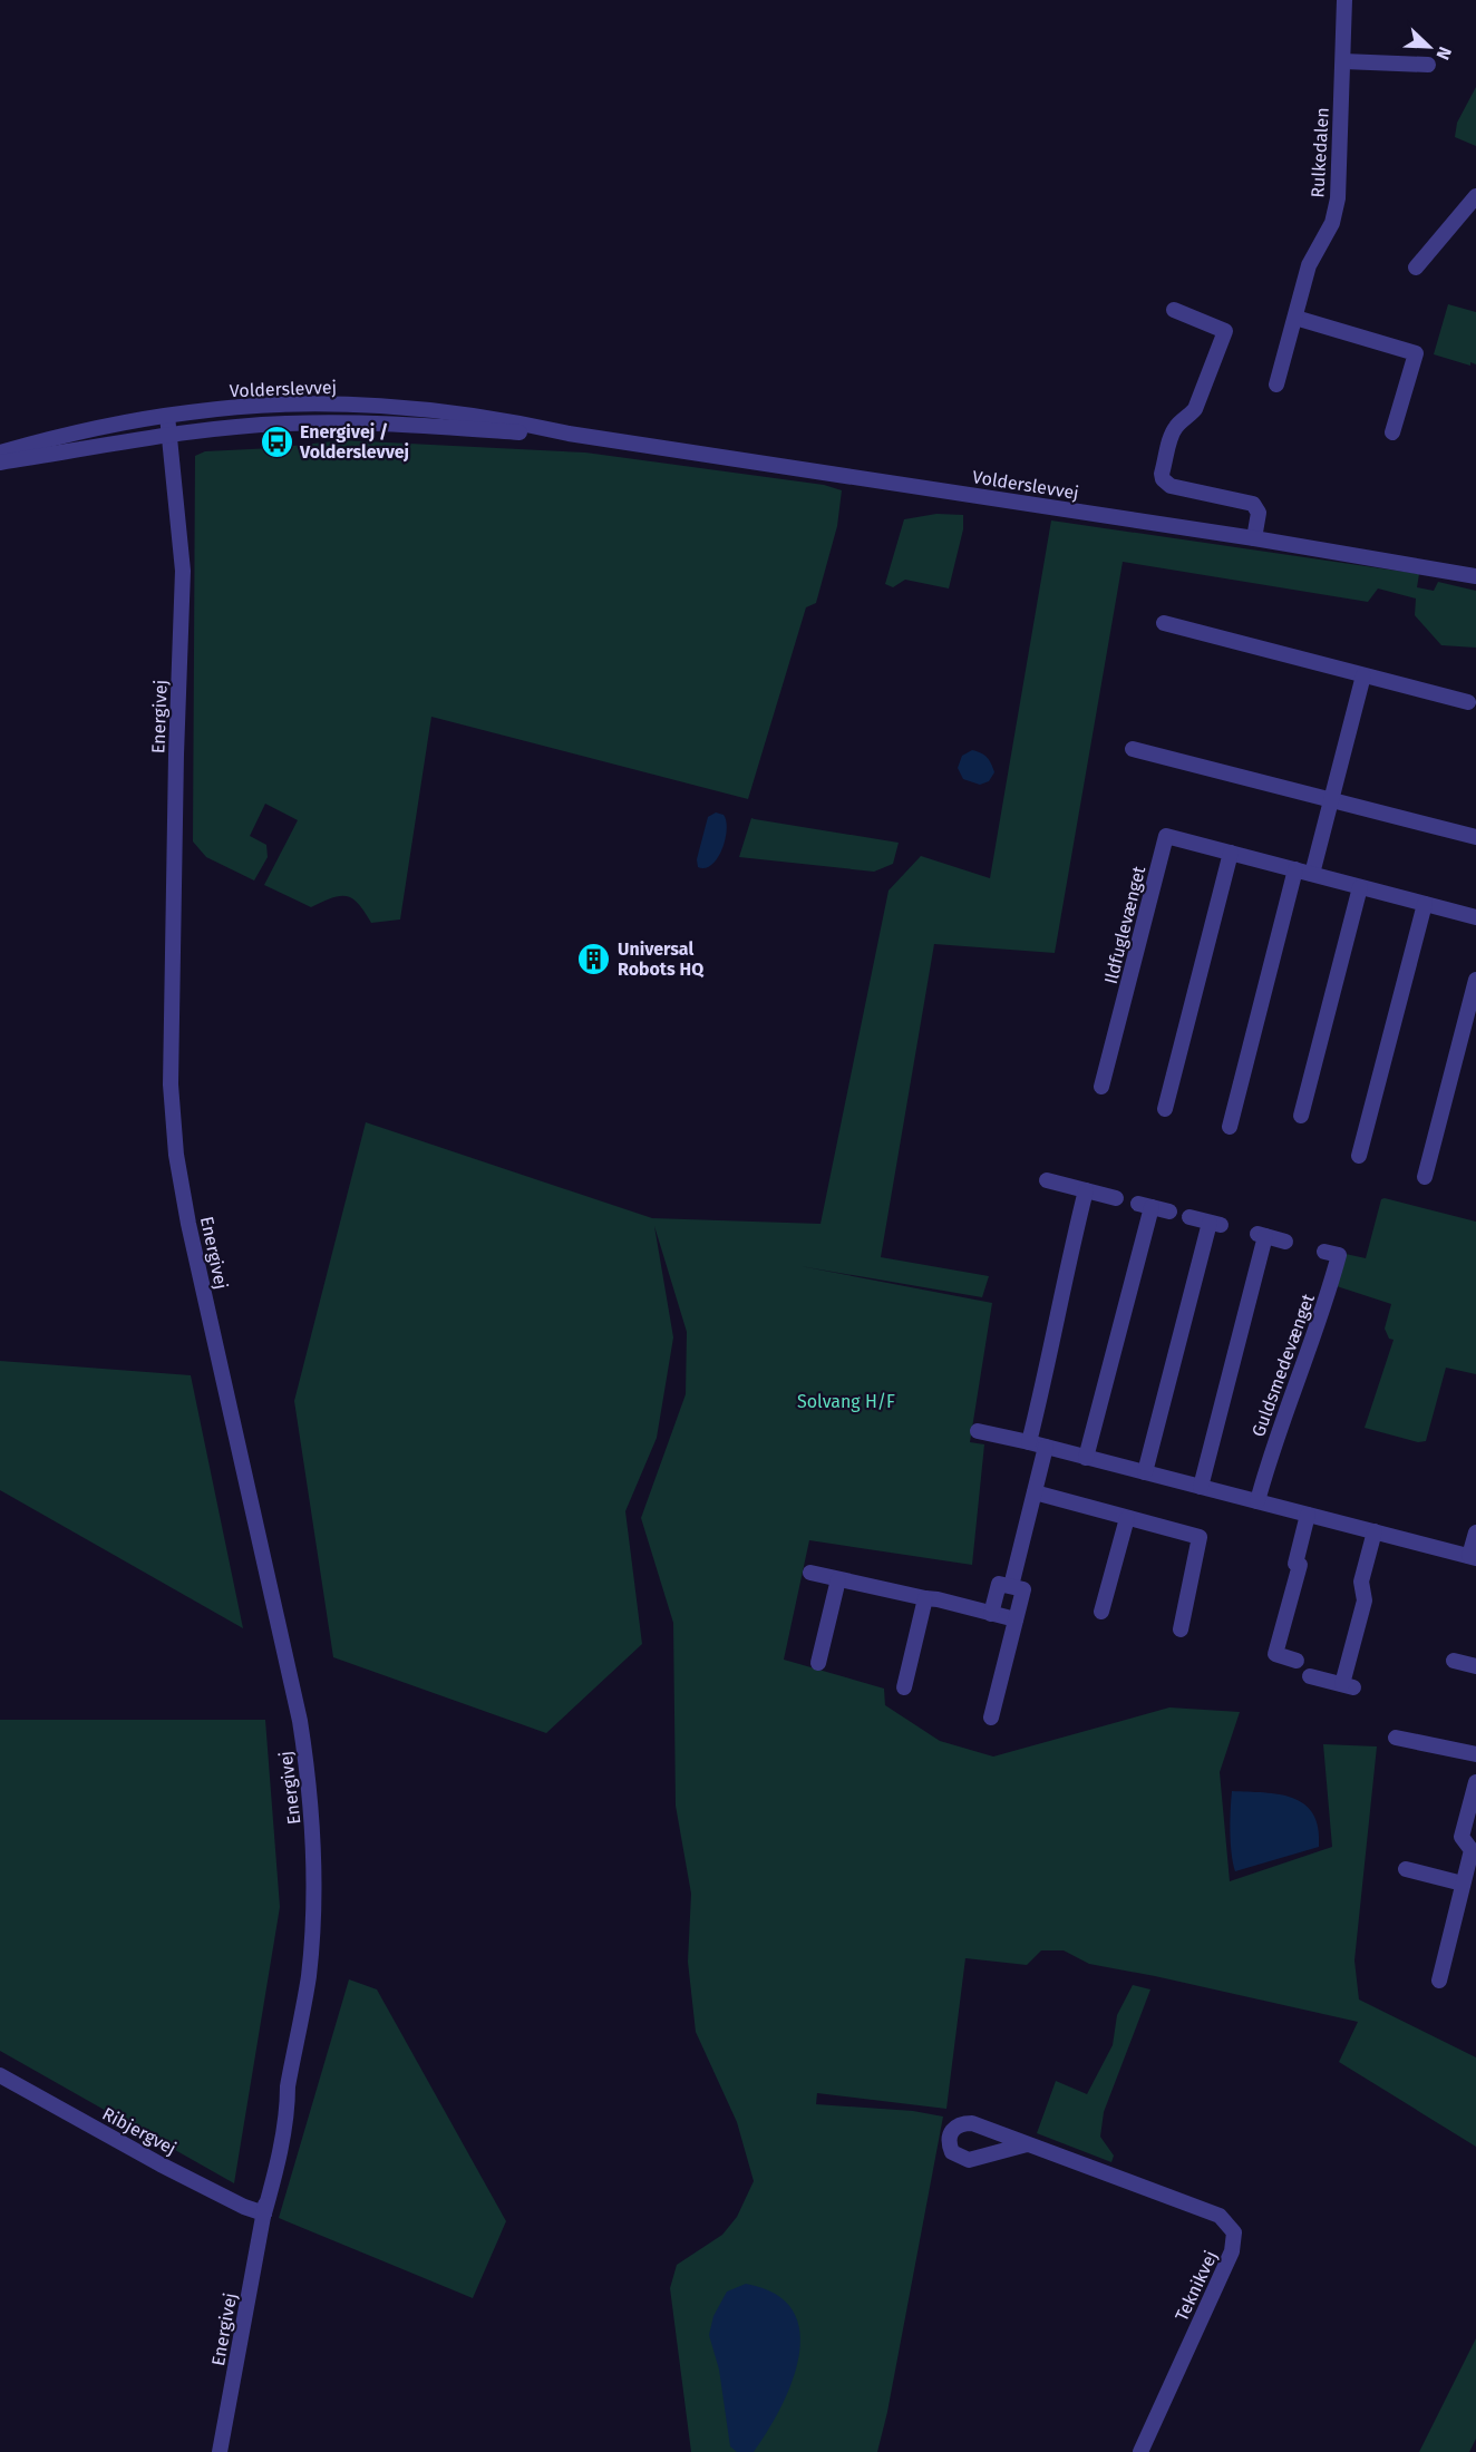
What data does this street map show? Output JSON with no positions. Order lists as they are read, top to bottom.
{
  "streets": {
    "street": [
      "Rulkedalen",
      "Volderslevvej",
      "Energivej",
      "Ildfuglevænget",
      "Guldsmedevænget",
      "Ribjergvej",
      "Teknikvej"
    ]
  },
  "crossings": [
    ["Volderslevvej", "Energivej"],
    ["Energivej", "Ribjergvej"]
  ],
  "parks": ["Solvang H/F"],
  "places": {
    "bus stop": ["Energivej / Volderslevvej"],
    "building": ["Universal Robots HQ"]
  },
  "north": "bottom right"
}
